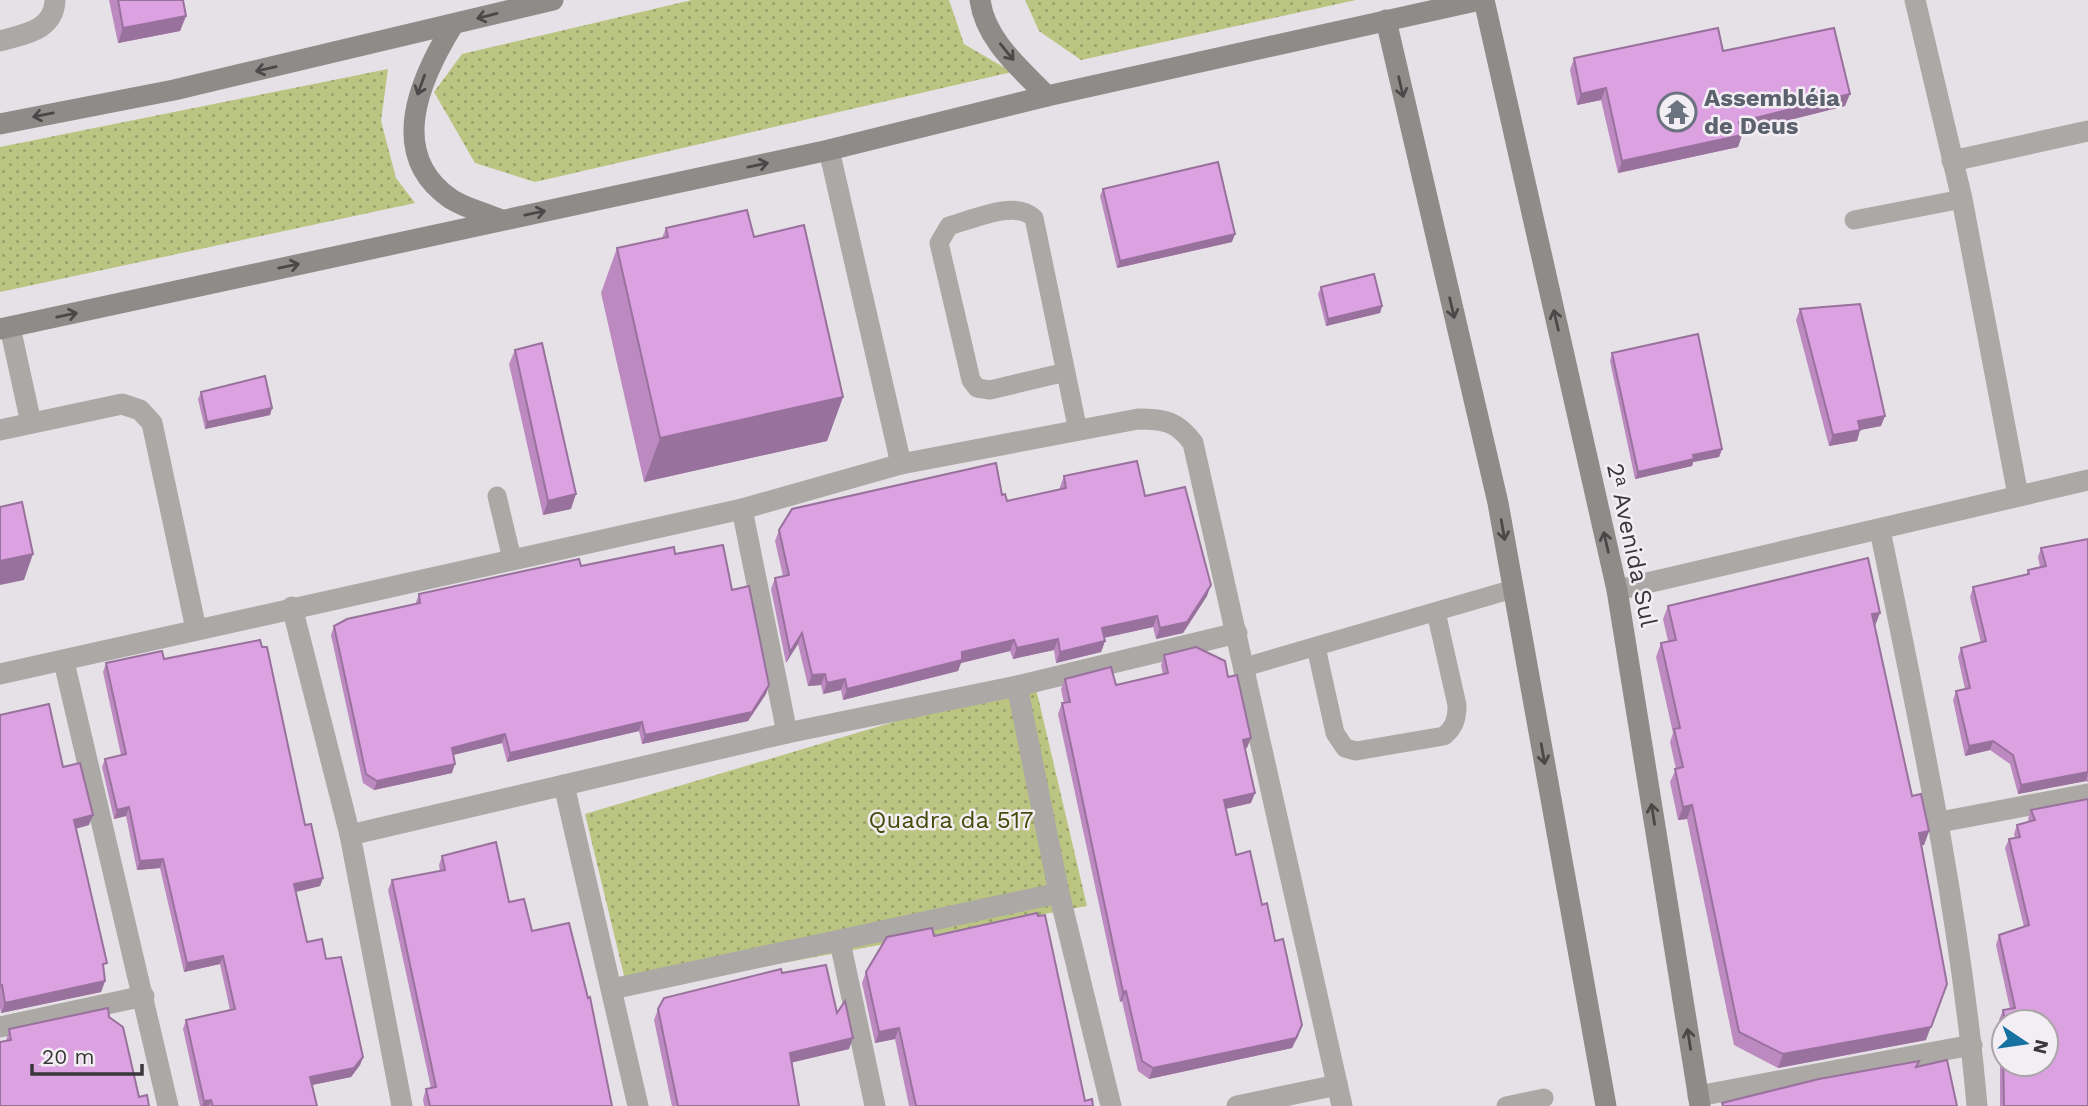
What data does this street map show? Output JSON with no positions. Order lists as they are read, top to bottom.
{
  "streets": {
    "main road": ["2ᵃ Avenida Sul"]
  },
  "parks": ["Quadra da 517"],
  "places": {
    "temple": ["Assembléia de Deus"]
  },
  "scale_bar": "20 m",
  "north": "right"
}
